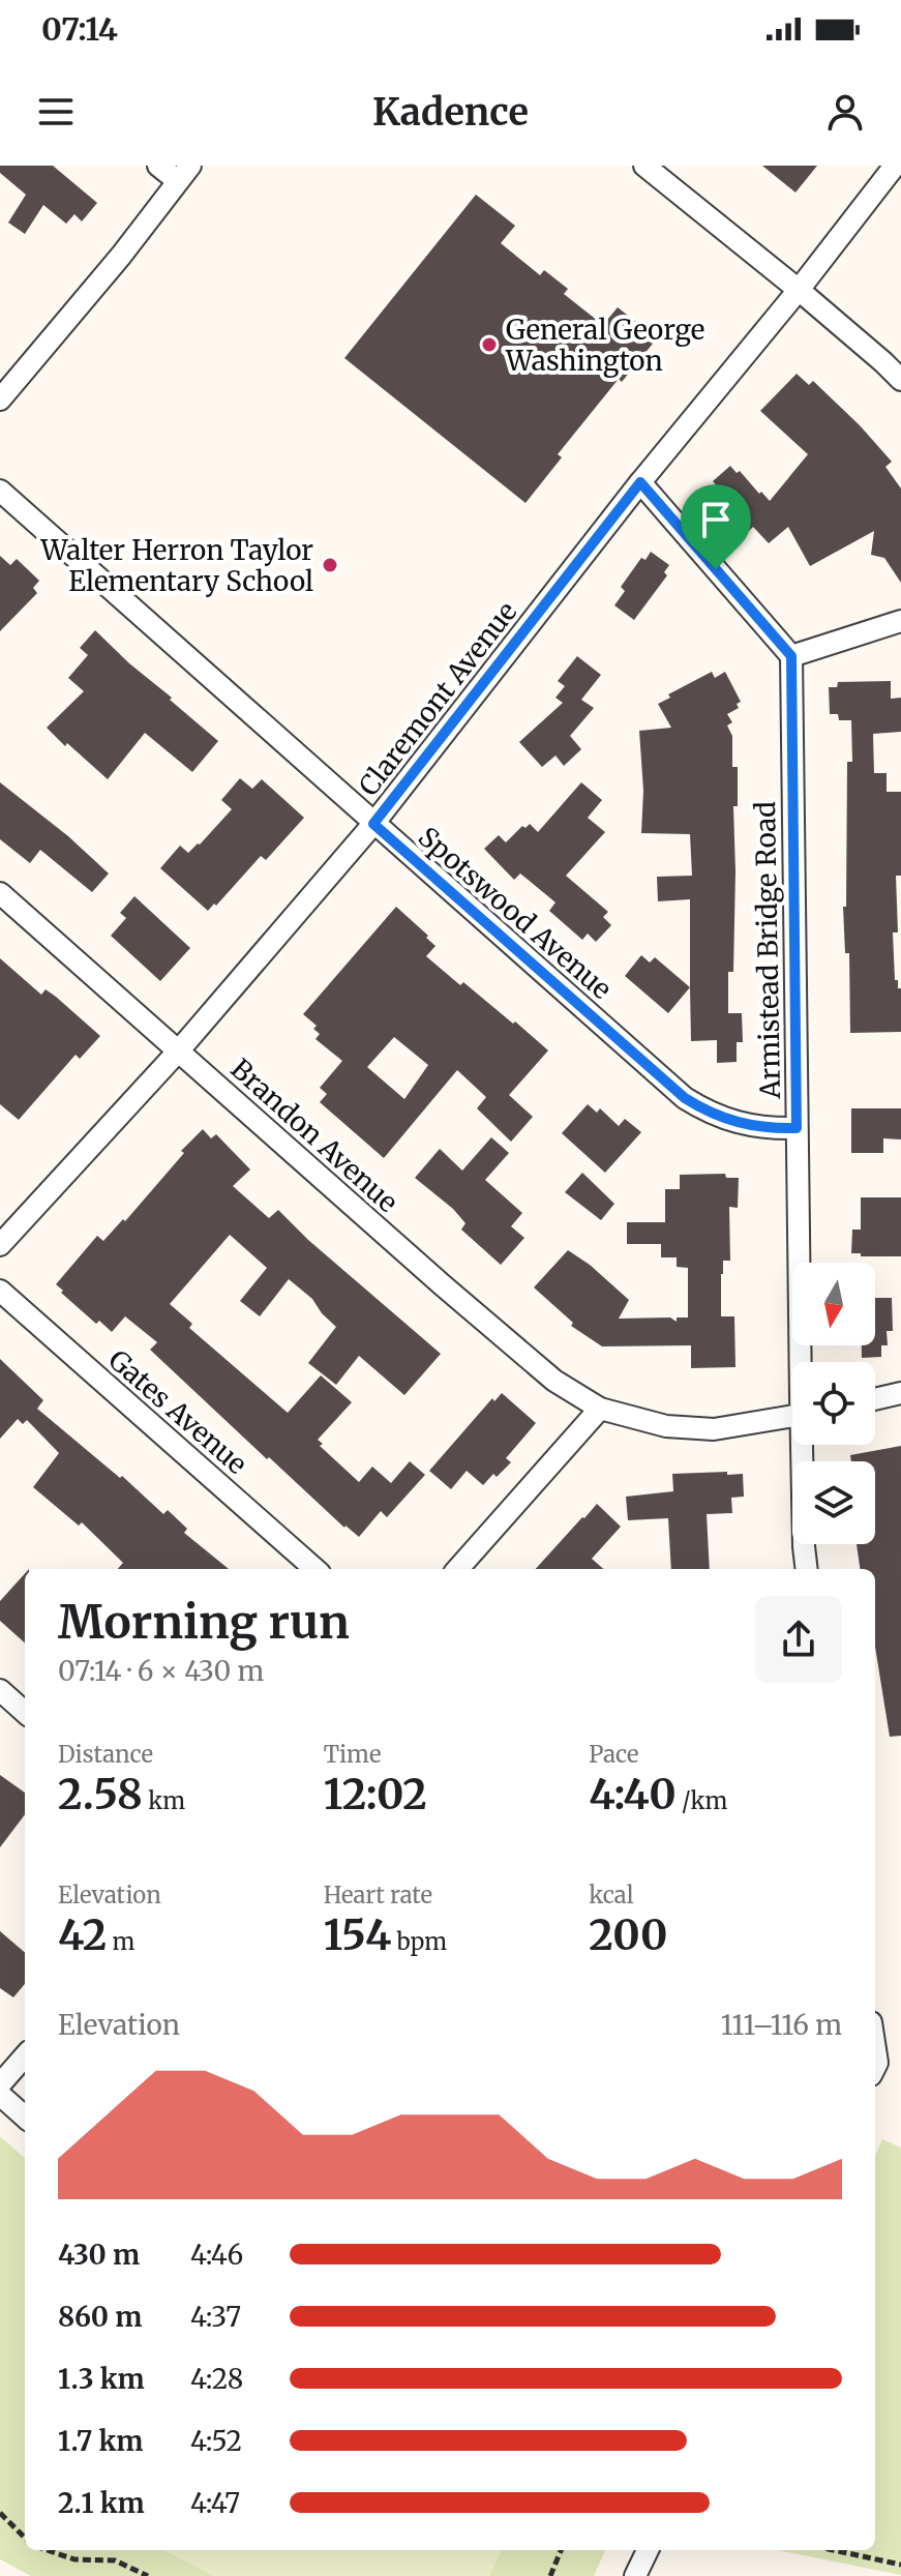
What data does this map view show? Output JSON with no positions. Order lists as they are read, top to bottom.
{
  "streets": {
    "street": [
      "Claremont Avenue",
      "Spotswood Avenue",
      "Armistead Bridge Road",
      "Brandon Avenue",
      "Gates Avenue"
    ]
  },
  "crossings": [
    ["Claremont Avenue", "Spotswood Avenue"],
    ["Claremont Avenue", "Brandon Avenue"],
    ["Spotswood Avenue", "Armistead Bridge Road"]
  ],
  "places": ["General George Washington", "Walter Herron Taylor Elementary School"],
  "north": "bottom",
  "page": {
    "status": "07:14",
    "header": "Kadence",
    "heading": ["Morning run", "07:14 · 6 × 430 m"],
    "stats": [
      ["Distance", "2.58 km"],
      ["Time", "12:02"],
      ["Pace", "4:40 /km"],
      ["Elevation", "42 m"],
      ["Heart rate", "154 bpm"],
      ["kcal", "200"]
    ],
    "chart": ["Elevation", "111–116 m"],
    "list": [
      {
        "name": "430 m",
        "note": "4:46"
      },
      {
        "name": "860 m",
        "note": "4:37"
      },
      {
        "name": "1.3 km",
        "note": "4:28"
      },
      {
        "name": "1.7 km",
        "note": "4:52"
      },
      {
        "name": "2.1 km",
        "note": "4:47"
      }
    ]
  }
}
